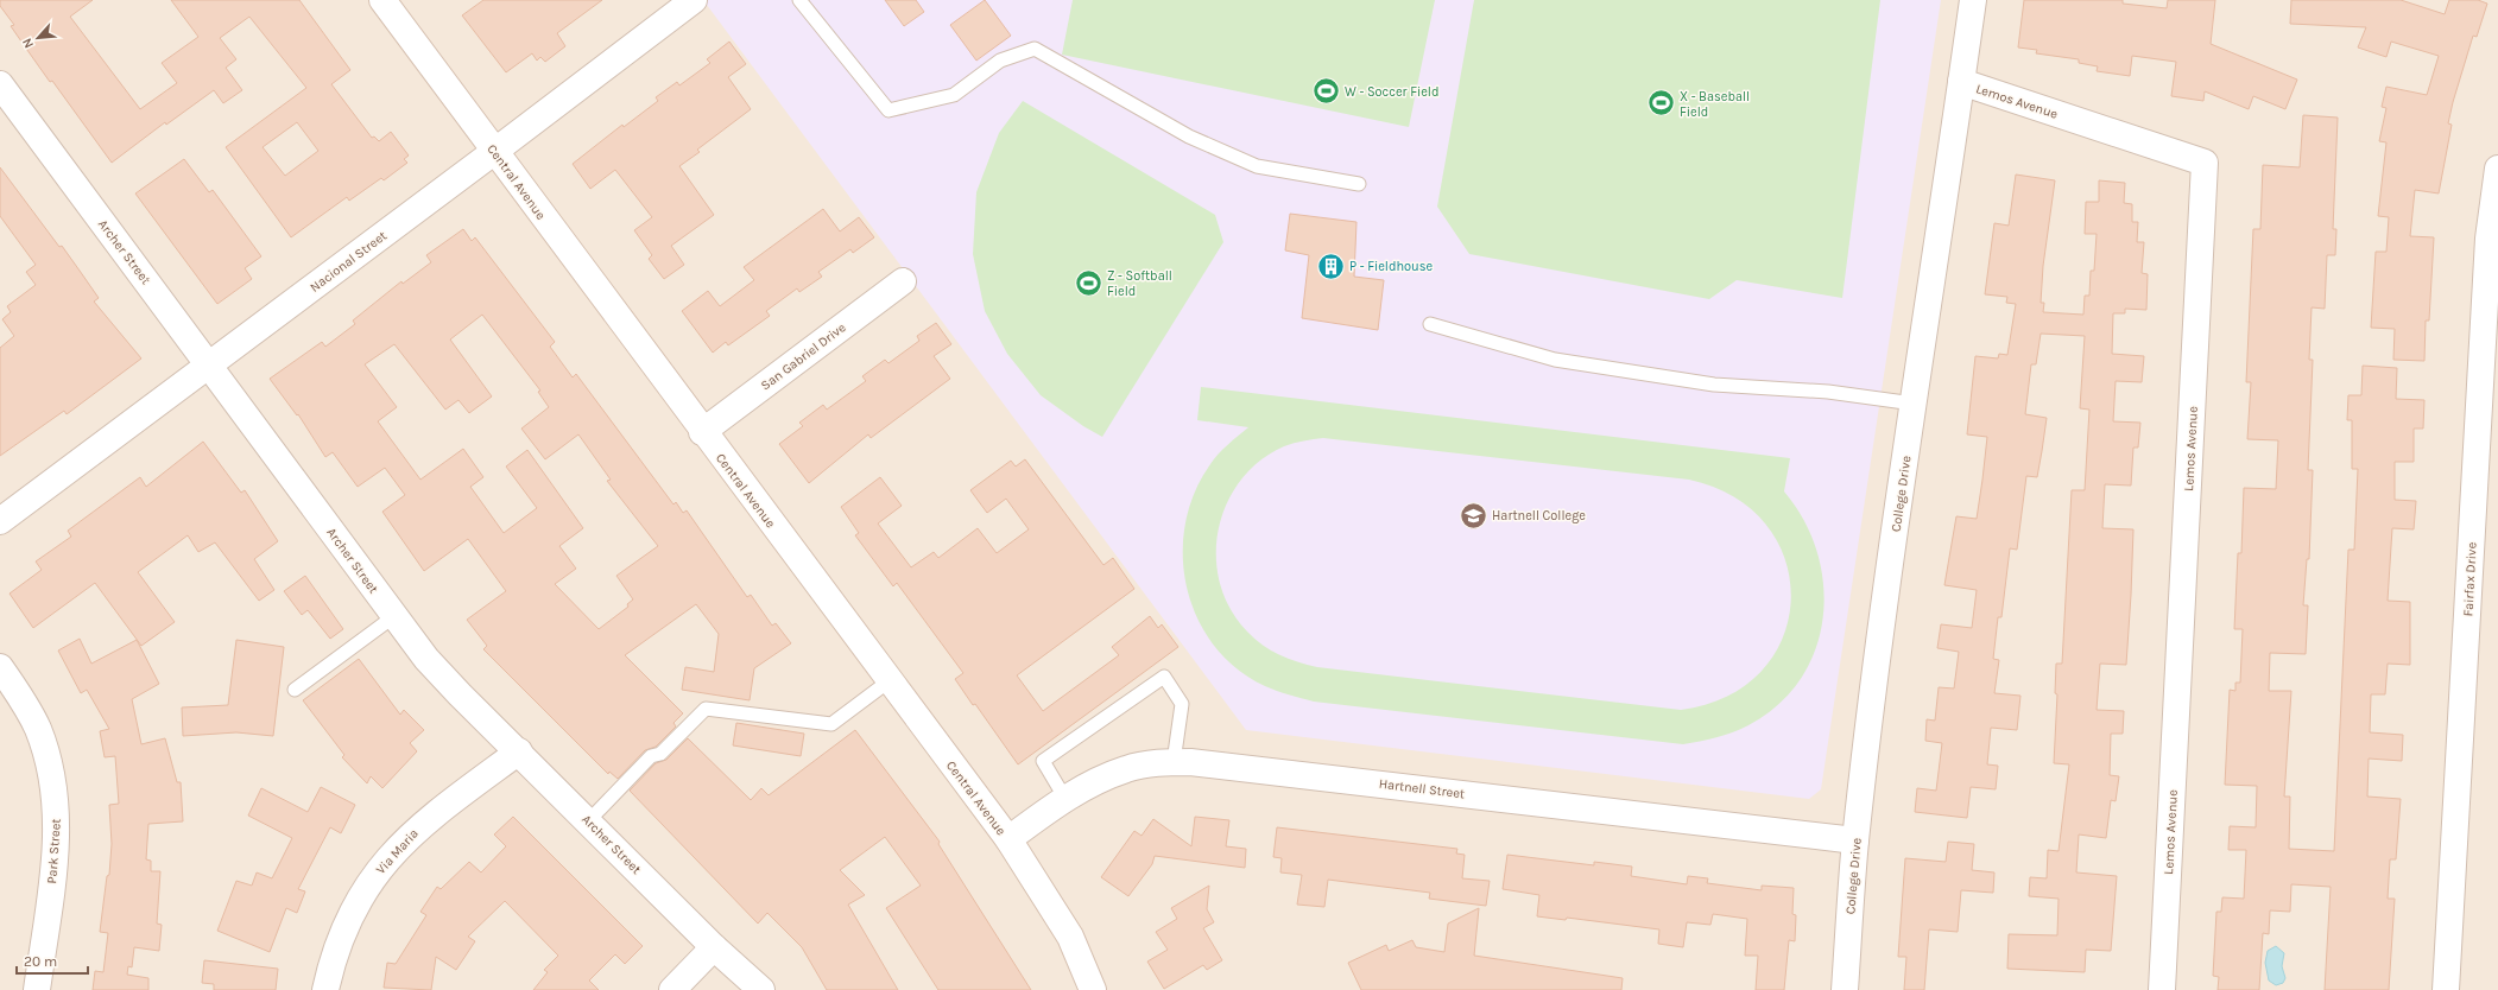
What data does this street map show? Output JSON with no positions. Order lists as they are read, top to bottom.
{
  "streets": {
    "street": [
      "Lemos Avenue",
      "Central Avenue",
      "Archer Street",
      "Nacional Street",
      "San Gabriel Drive",
      "College Drive",
      "Fairfax Drive",
      "Hartnell Street",
      "Park Street",
      "Via Maria"
    ]
  },
  "crossings": [
    ["Lemos Avenue", "College Drive"],
    ["Central Avenue", "Nacional Street"],
    ["Central Avenue", "San Gabriel Drive"],
    ["Central Avenue", "Hartnell Street"],
    ["Archer Street", "Nacional Street"],
    ["Archer Street", "Via Maria"],
    ["College Drive", "Hartnell Street"]
  ],
  "places": {
    "sports": ["W - Soccer Field", "X - Baseball Field", "Z - Softball Field"],
    "building": ["P - Fieldhouse"],
    "school or university": ["Hartnell College"]
  },
  "scale_bar": "20 m",
  "north": "bottom left"
}
